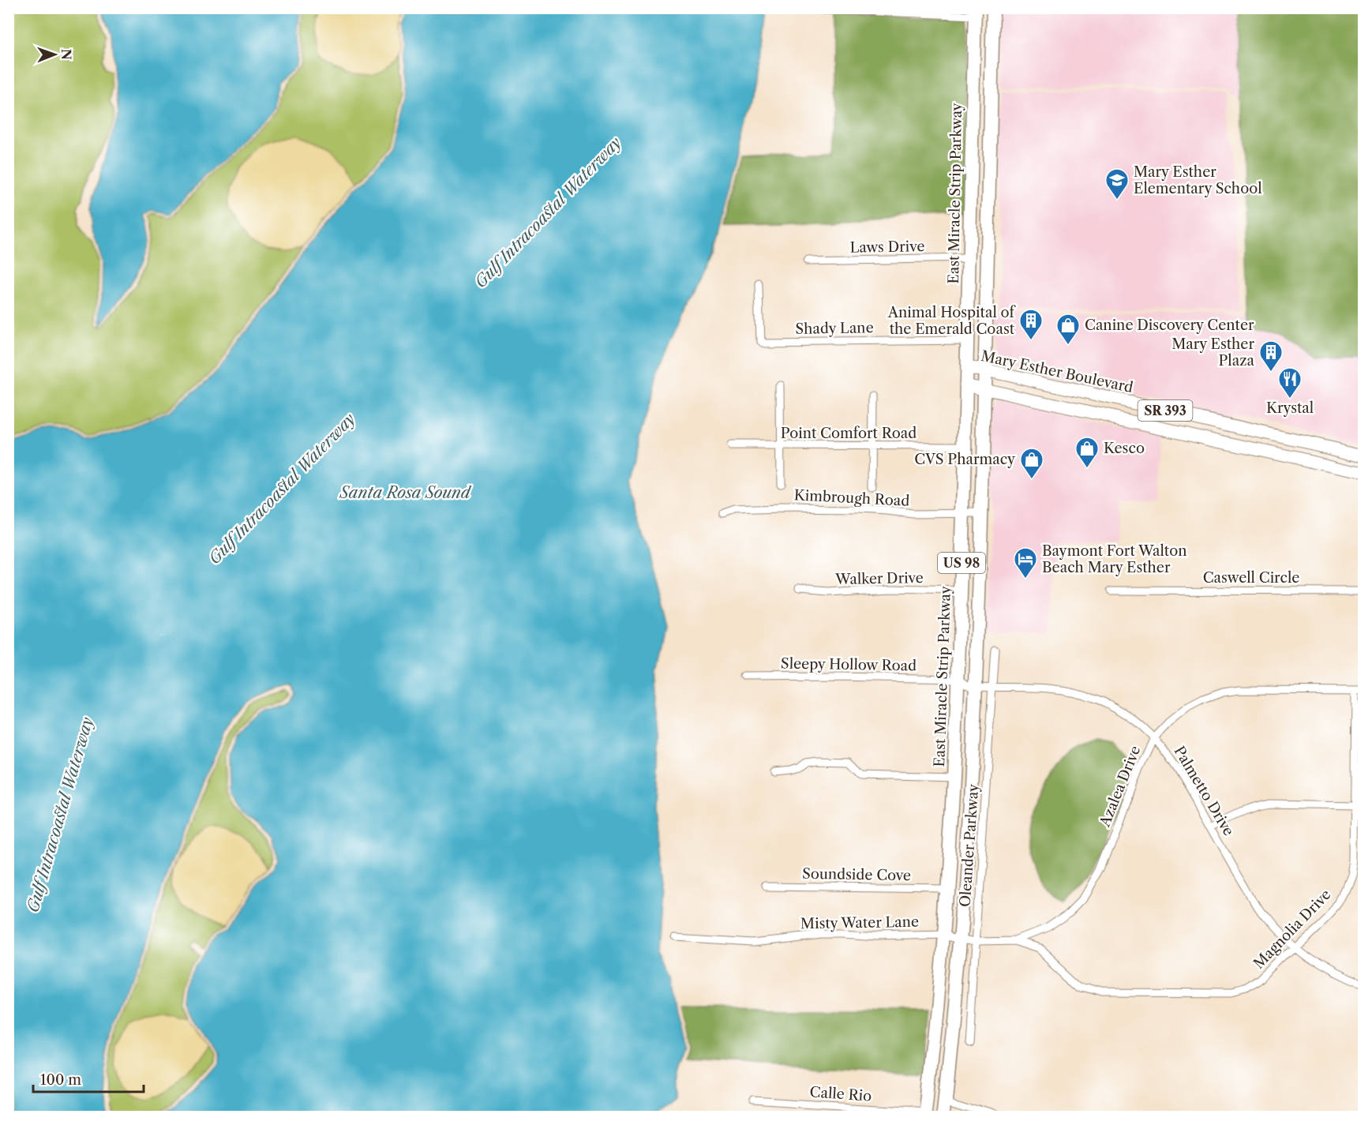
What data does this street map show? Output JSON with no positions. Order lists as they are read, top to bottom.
{
  "streets": {
    "highway": ["East Miracle Strip Parkway", "US 98"],
    "main road": ["Mary Esther Boulevard", "SR 393"],
    "street": [
      "Laws Drive",
      "Shady Lane",
      "Point Comfort Road",
      "Kimbrough Road",
      "Caswell Circle",
      "Walker Drive",
      "Sleepy Hollow Road",
      "Azalea Drive",
      "Palmetto Drive",
      "Oleander Parkway",
      "Soundside Cove",
      "Misty Water Lane",
      "Magnolia Drive",
      "Calle Rio"
    ]
  },
  "crossings": [
    ["East Miracle Strip Parkway", "Laws Drive"],
    ["East Miracle Strip Parkway", "Shady Lane"],
    ["East Miracle Strip Parkway", "Mary Esther Boulevard"],
    ["East Miracle Strip Parkway", "SR 393"],
    ["East Miracle Strip Parkway", "Point Comfort Road"],
    ["East Miracle Strip Parkway", "Kimbrough Road"],
    ["East Miracle Strip Parkway", "Walker Drive"],
    ["East Miracle Strip Parkway", "Sleepy Hollow Road"],
    ["East Miracle Strip Parkway", "Soundside Cove"],
    ["East Miracle Strip Parkway", "Misty Water Lane"],
    ["East Miracle Strip Parkway", "Calle Rio"],
    ["Mary Esther Boulevard", "US 98"],
    ["SR 393", "US 98"],
    ["Kimbrough Road", "US 98"],
    ["US 98", "Sleepy Hollow Road"],
    ["US 98", "Azalea Drive"],
    ["US 98", "Palmetto Drive"],
    ["US 98", "Misty Water Lane"],
    ["Sleepy Hollow Road", "Palmetto Drive"],
    ["Azalea Drive", "Palmetto Drive"],
    ["Azalea Drive", "Oleander Parkway"],
    ["Azalea Drive", "Misty Water Lane"],
    ["Azalea Drive", "Magnolia Drive"],
    ["Palmetto Drive", "Oleander Parkway"],
    ["Palmetto Drive", "Magnolia Drive"]
  ],
  "water": ["Gulf Intracoastal Waterway", "Santa Rosa Sound"],
  "places": {
    "school or university": ["Mary Esther Elementary School"],
    "building": ["Animal Hospital of the Emerald Coast", "Mary Esther Plaza"],
    "shop": ["Canine Discovery Center", "Kesco", "CVS Pharmacy"],
    "restaurant": ["Krystal"],
    "hotel": ["Baymont Fort Walton Beach Mary Esther"]
  },
  "scale_bar": "100 m",
  "north": "right"
}
